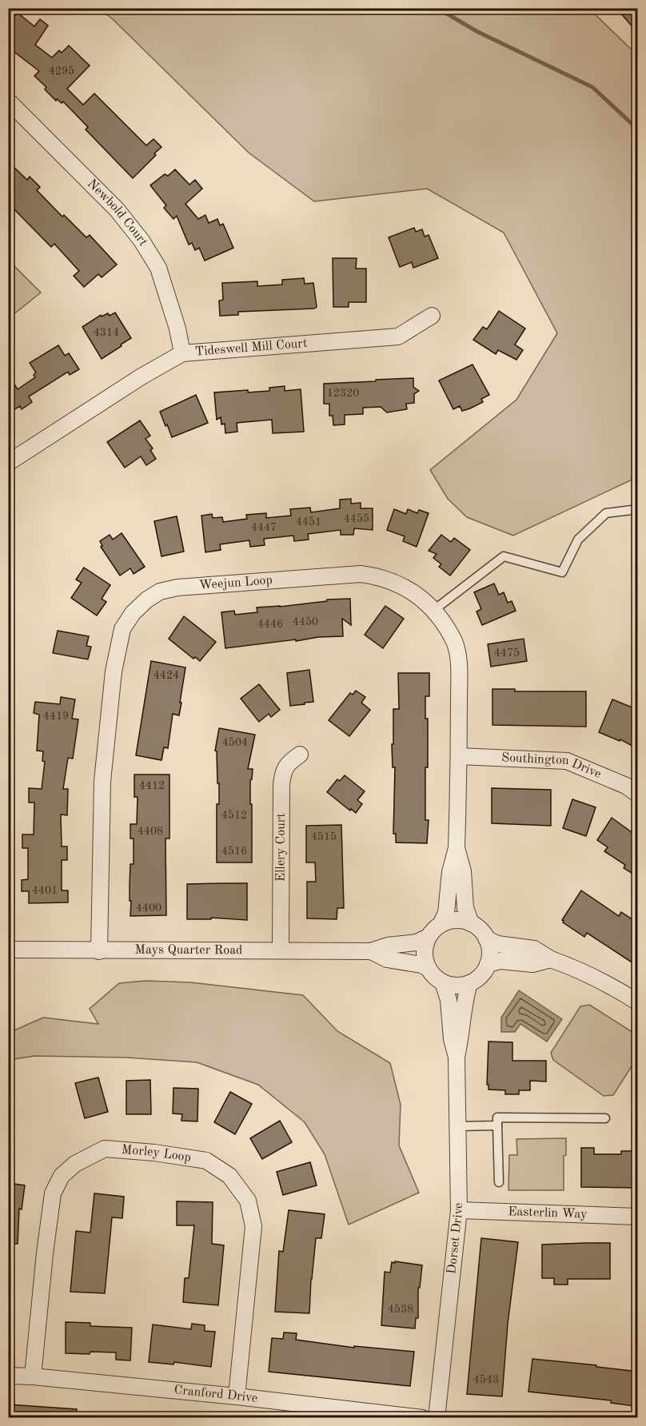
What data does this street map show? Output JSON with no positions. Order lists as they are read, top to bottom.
{
  "streets": {
    "street": [
      "Newbold Court",
      "Tideswell Mill Court",
      "Weejun Loop",
      "Southington Drive",
      "Ellery Court",
      "Mays Quarter Road",
      "Morley Loop",
      "Easterlin Way",
      "Dorset Drive",
      "Cranford Drive"
    ]
  },
  "crossings": [
    ["Newbold Court", "Tideswell Mill Court"],
    ["Weejun Loop", "Southington Drive"],
    ["Weejun Loop", "Mays Quarter Road"],
    ["Weejun Loop", "Dorset Drive"],
    ["Ellery Court", "Mays Quarter Road"],
    ["Mays Quarter Road", "Dorset Drive"],
    ["Morley Loop", "Cranford Drive"],
    ["Easterlin Way", "Dorset Drive"]
  ],
  "house_numbers": [
    "4295",
    "4314",
    "12320",
    "4455",
    "4451",
    "4447",
    "4450",
    "4446",
    "4475",
    "4424",
    "4419",
    "4504",
    "4412",
    "4512",
    "4408",
    "4515",
    "4516",
    "4401",
    "4400",
    "4538",
    "4543"
  ]
}
